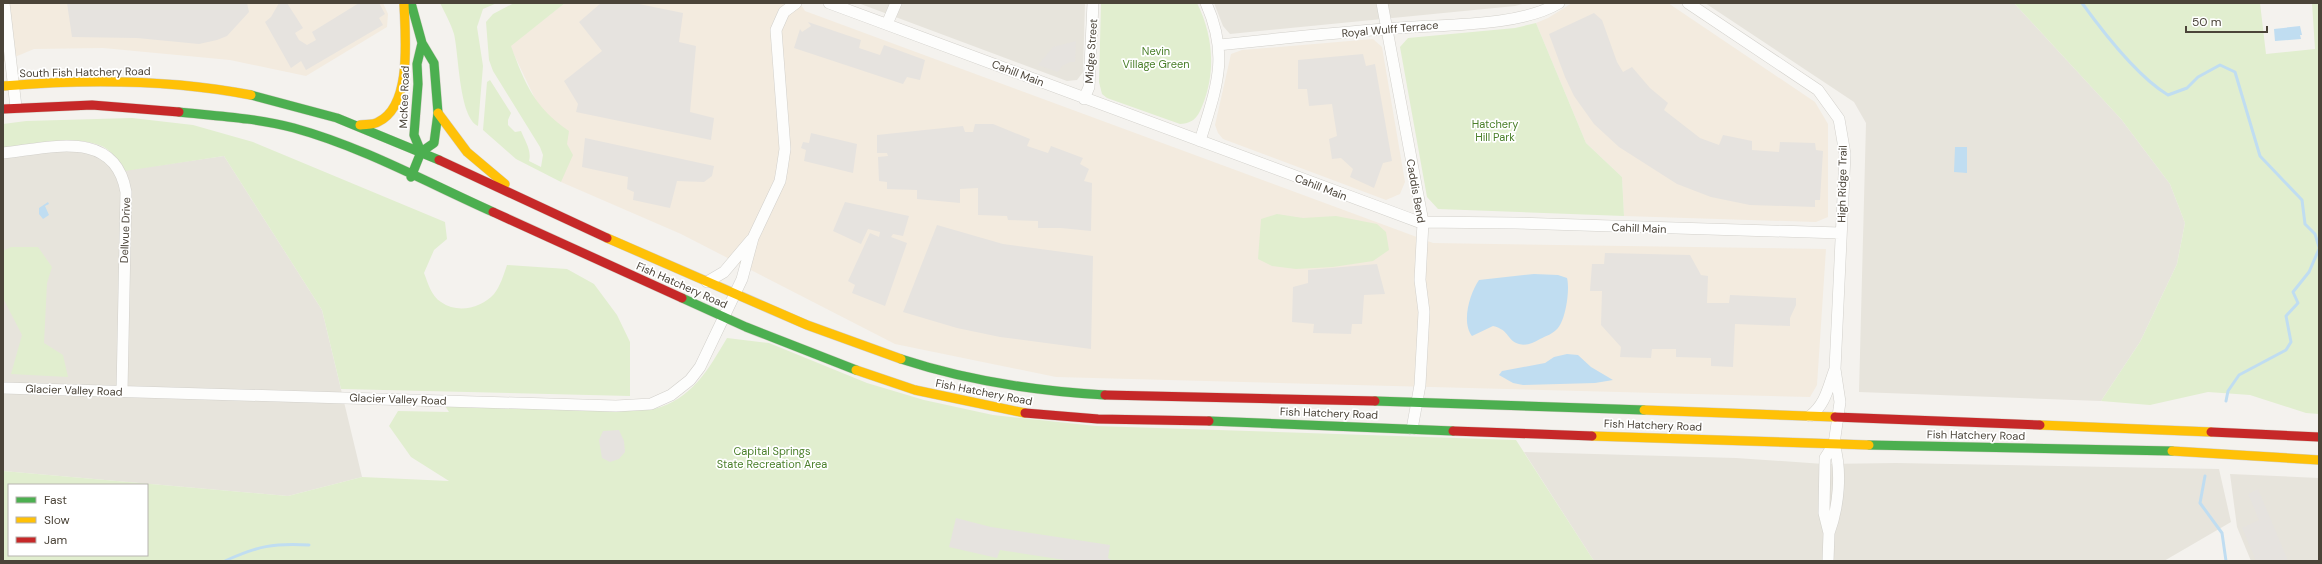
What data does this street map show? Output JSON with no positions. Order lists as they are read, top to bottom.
{
  "streets": {
    "main road": ["South Fish Hatchery Road", "McKee Road", "Fish Hatchery Road"],
    "street": [
      "Royal Wulff Terrace",
      "Midge Street",
      "Cahill Main",
      "High Ridge Trail",
      "Caddis Bend",
      "Dellvue Drive",
      "Glacier Valley Road"
    ]
  },
  "crossings": [
    ["Royal Wulff Terrace", "Caddis Bend"],
    ["Midge Street", "Cahill Main"],
    ["South Fish Hatchery Road", "McKee Road"],
    ["South Fish Hatchery Road", "Fish Hatchery Road"],
    ["Cahill Main", "High Ridge Trail"],
    ["Cahill Main", "Caddis Bend"],
    ["McKee Road", "Fish Hatchery Road"],
    ["High Ridge Trail", "Fish Hatchery Road"],
    ["Caddis Bend", "Fish Hatchery Road"],
    ["Dellvue Drive", "Glacier Valley Road"],
    ["Fish Hatchery Road", "Glacier Valley Road"]
  ],
  "parks": ["Nevin Village Green", "Hatchery Hill Park", "Capital Springs State Recreation Area"],
  "legend": ["Fast", "Slow", "Jam"],
  "scale_bar": "50 m"
}
